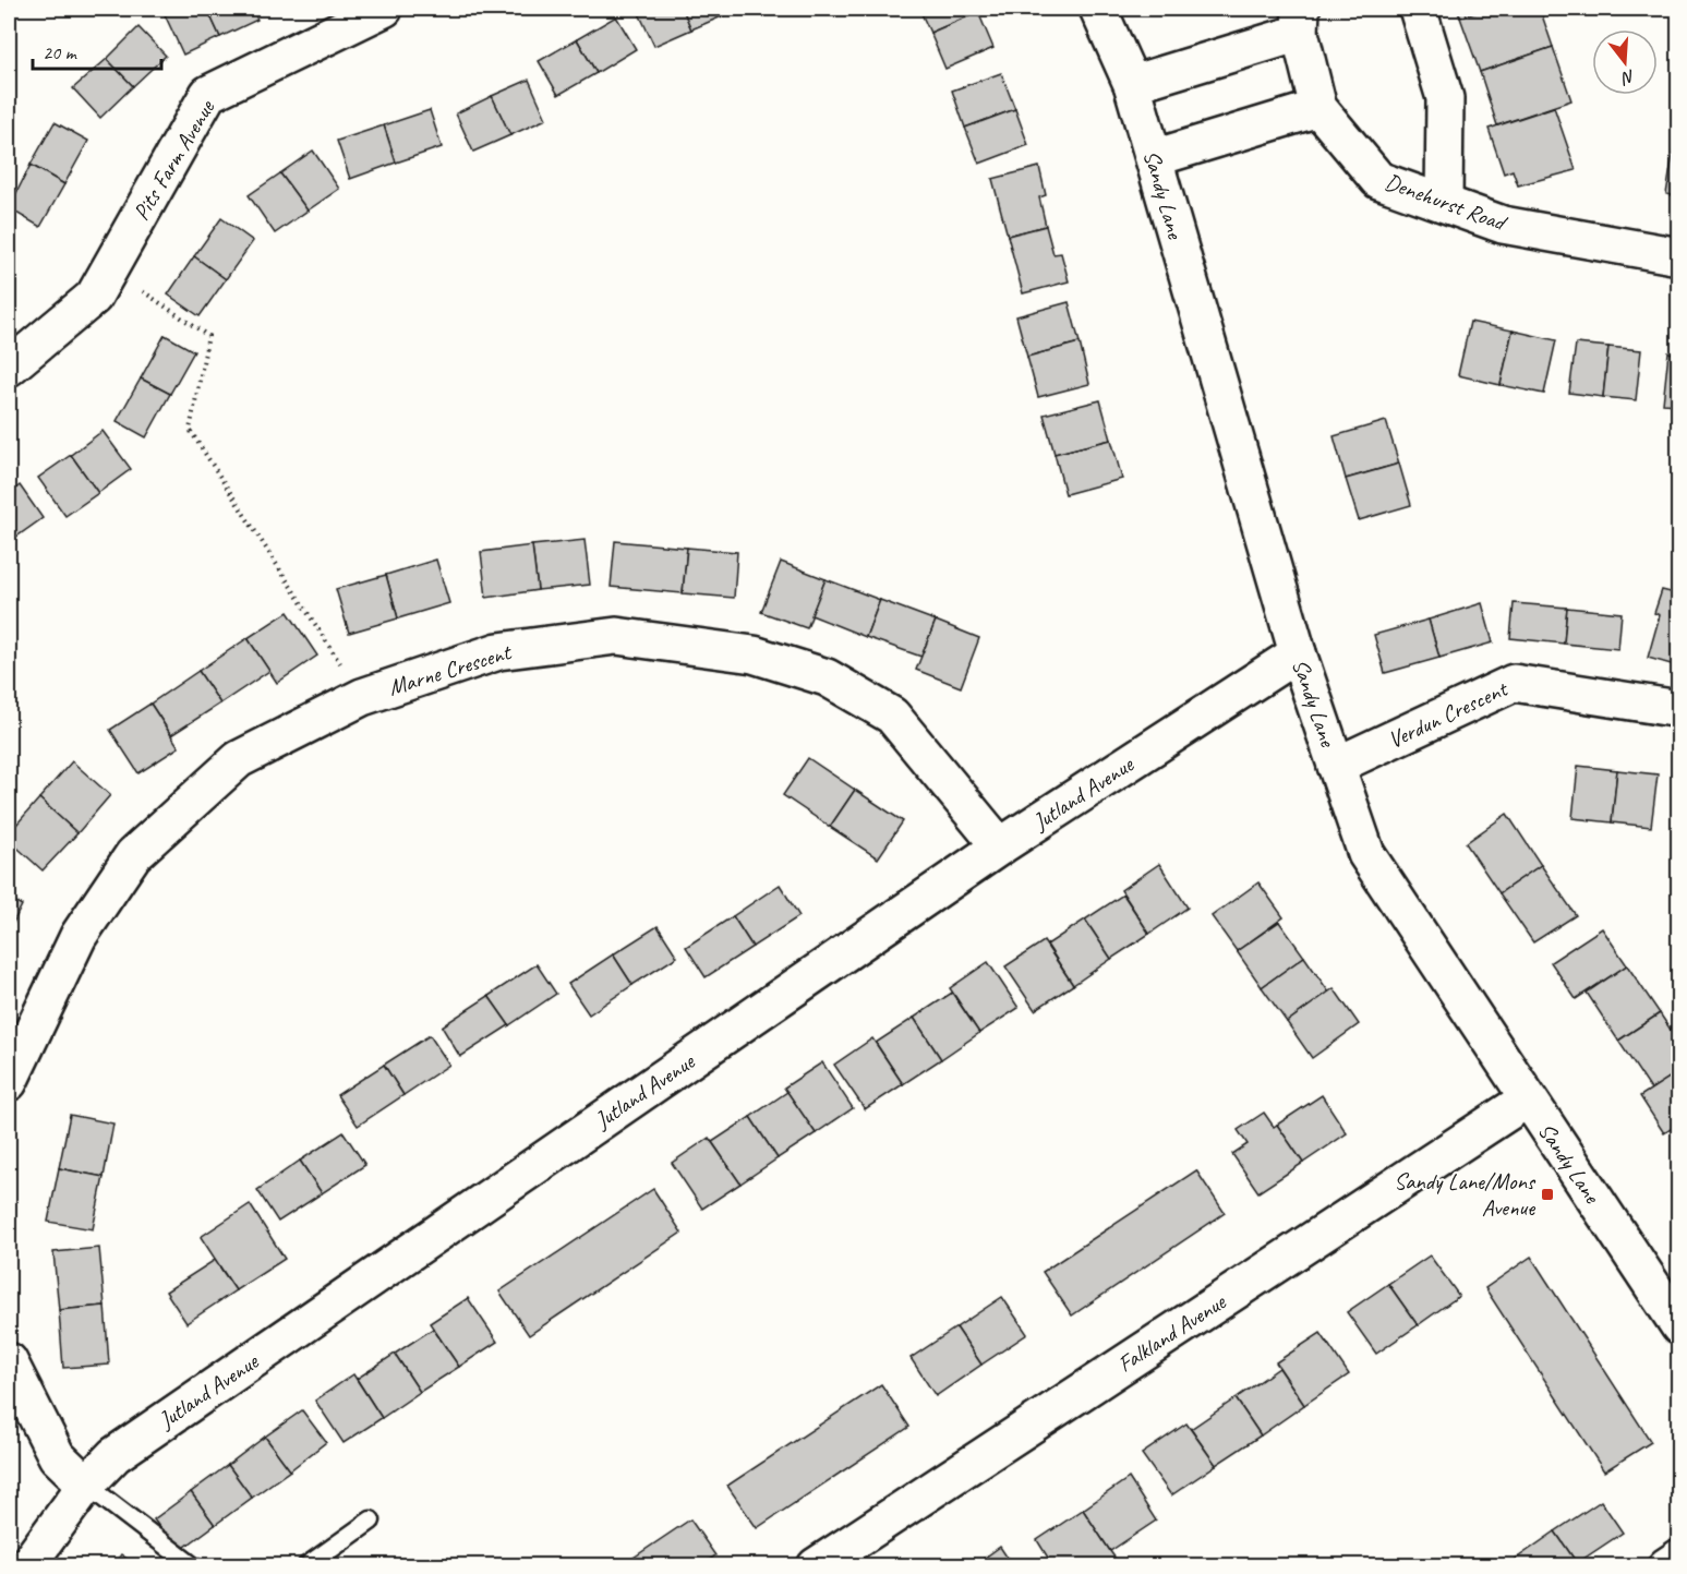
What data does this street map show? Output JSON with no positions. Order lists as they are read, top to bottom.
{
  "streets": {
    "street": [
      "Pits Farm Avenue",
      "Sandy Lane",
      "Denehurst Road",
      "Marne Crescent",
      "Verdun Crescent",
      "Jutland Avenue",
      "Falkland Avenue"
    ]
  },
  "crossings": [
    ["Sandy Lane", "Verdun Crescent"],
    ["Sandy Lane", "Jutland Avenue"],
    ["Sandy Lane", "Falkland Avenue"],
    ["Marne Crescent", "Jutland Avenue"]
  ],
  "places": {
    "transit": ["Sandy Lane/Mons Avenue"]
  },
  "scale_bar": "20 m",
  "north": "bottom"
}
